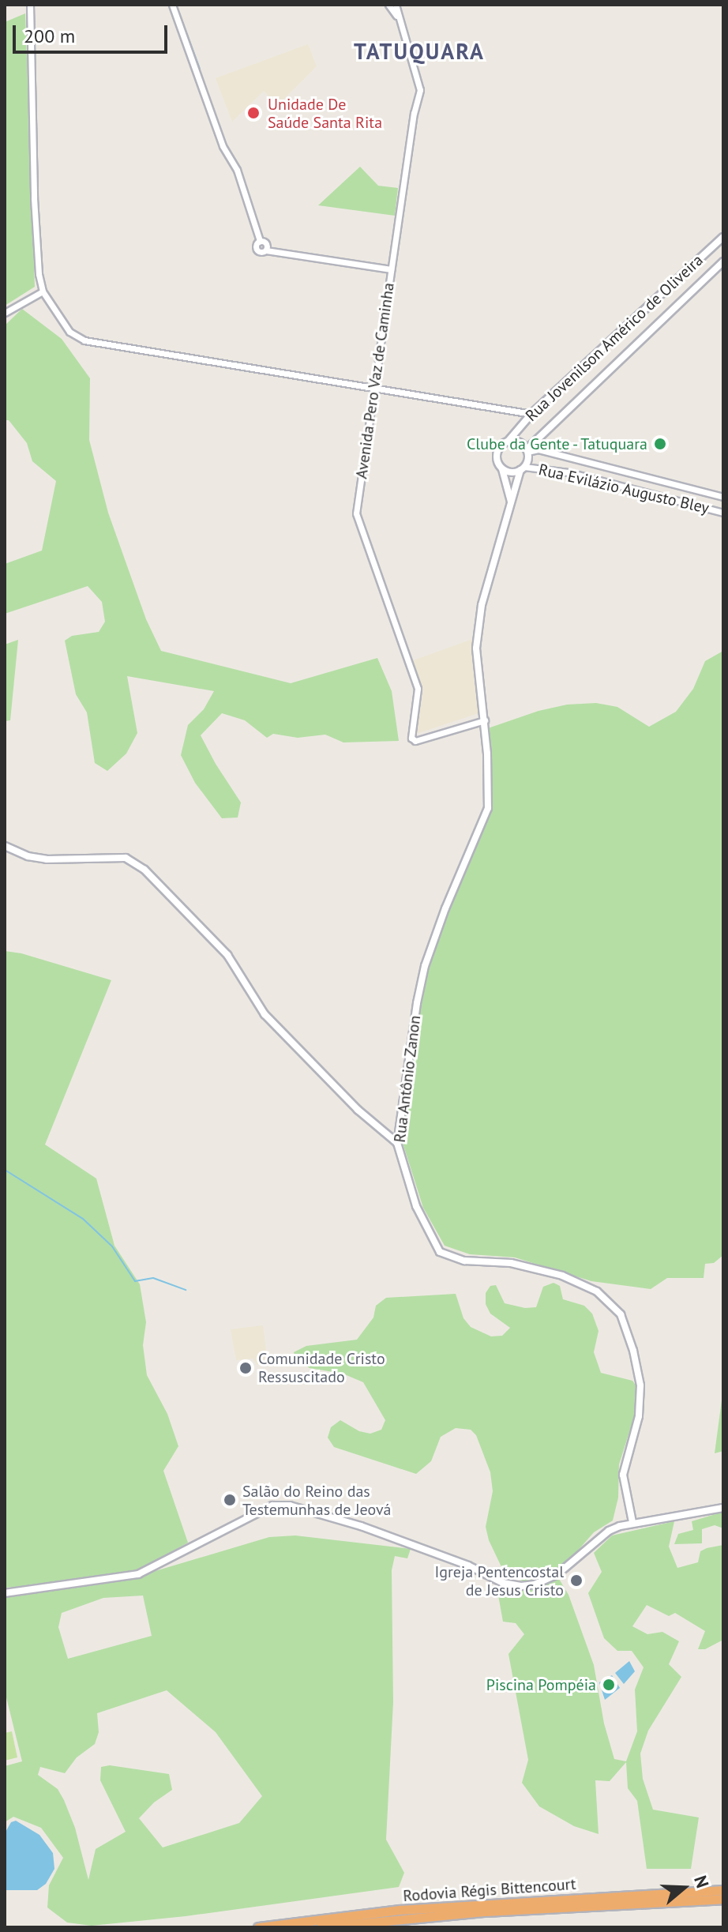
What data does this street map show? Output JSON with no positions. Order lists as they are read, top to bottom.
{
  "streets": {
    "highway": ["Rodovia Régis Bittencourt"],
    "main road": ["Rua Jovenilson Américo de Oliveira", "Rua Antônio Zanon"],
    "street": ["Avenida Pero Vaz de Caminha", "Rua Evilázio Augusto Bley"]
  },
  "crossings": [
    ["Rua Jovenilson Américo de Oliveira", "Rua Evilázio Augusto Bley"],
    ["Rua Jovenilson Américo de Oliveira", "Rua Antônio Zanon"],
    ["Avenida Pero Vaz de Caminha", "Rua Antônio Zanon"],
    ["Rua Evilázio Augusto Bley", "Rua Antônio Zanon"]
  ],
  "districts": ["TATUQUARA"],
  "places": [
    "Unidade De Saúde Santa Rita",
    "Clube da Gente - Tatuquara",
    "Comunidade Cristo Ressuscitado",
    "Salão do Reino das Testemunhas de Jeová",
    "Igreja Pentencostal de Jesus Cristo",
    "Piscina Pompéia"
  ],
  "scale_bar": "200 m",
  "north": "right"
}
